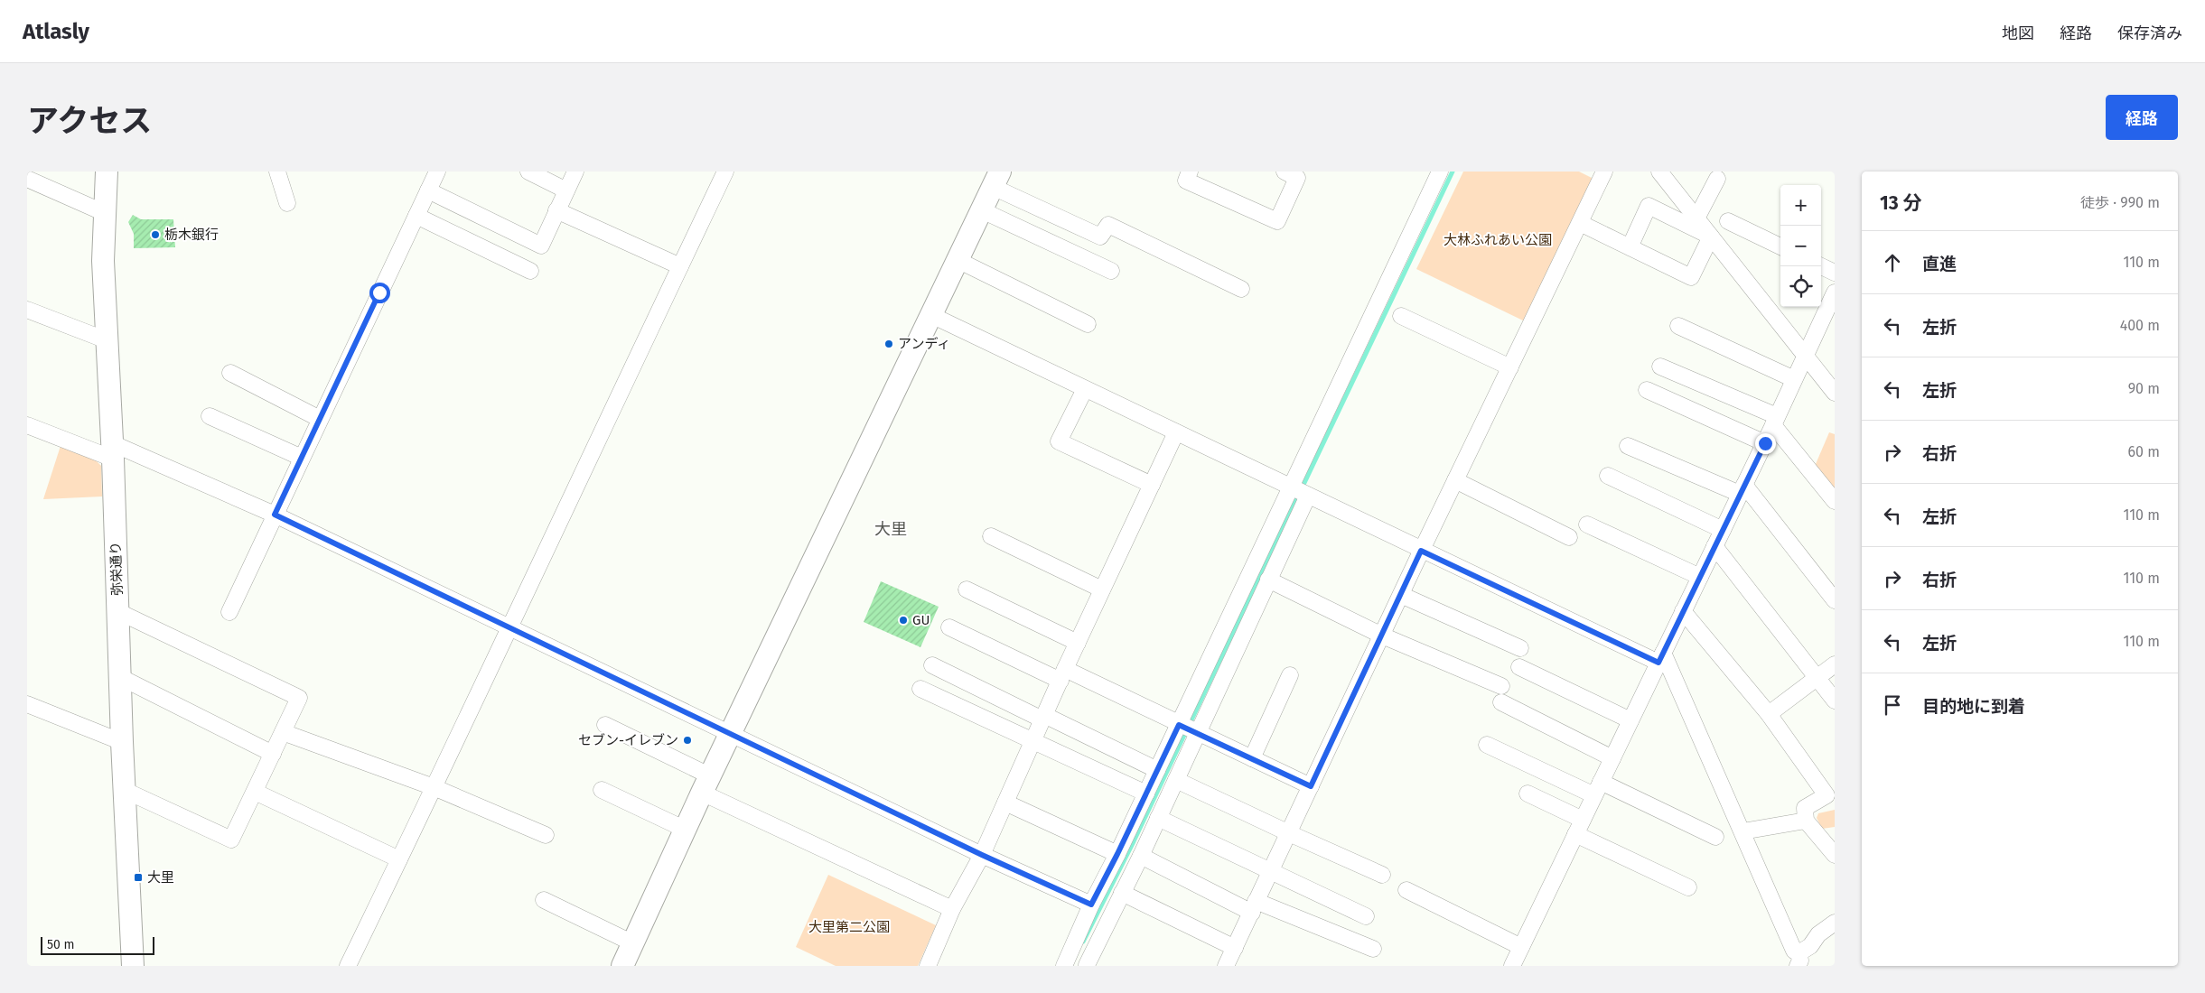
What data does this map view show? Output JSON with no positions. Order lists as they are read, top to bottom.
{
  "streets": {
    "street": ["弥栄通り"]
  },
  "districts": ["大里"],
  "parks": ["大林ふれあい公園", "大里第二公園"],
  "places": {
    "other": [
      "栃木銀行",
      "アンディ",
      "GU",
      "セブン-イレブン"
    ],
    "transit": ["大里"]
  },
  "scale_bar": "50 m",
  "page": {
    "header": "Atlasly",
    "nav": ["地図", "経路", "保存済み"],
    "title": "アクセス",
    "buttons": "経路",
    "heading": ["13 分", "徒歩 · 990 m"],
    "map_buttons": ["+", "−"],
    "list": [
      ["直進", "110 m"],
      ["左折", "400 m"],
      ["左折", "90 m"],
      ["右折", "60 m"],
      ["左折", "110 m"],
      ["右折", "110 m"],
      ["左折", "110 m"],
      "目的地に到着"
    ],
    "scale": "50 m"
  }
}
